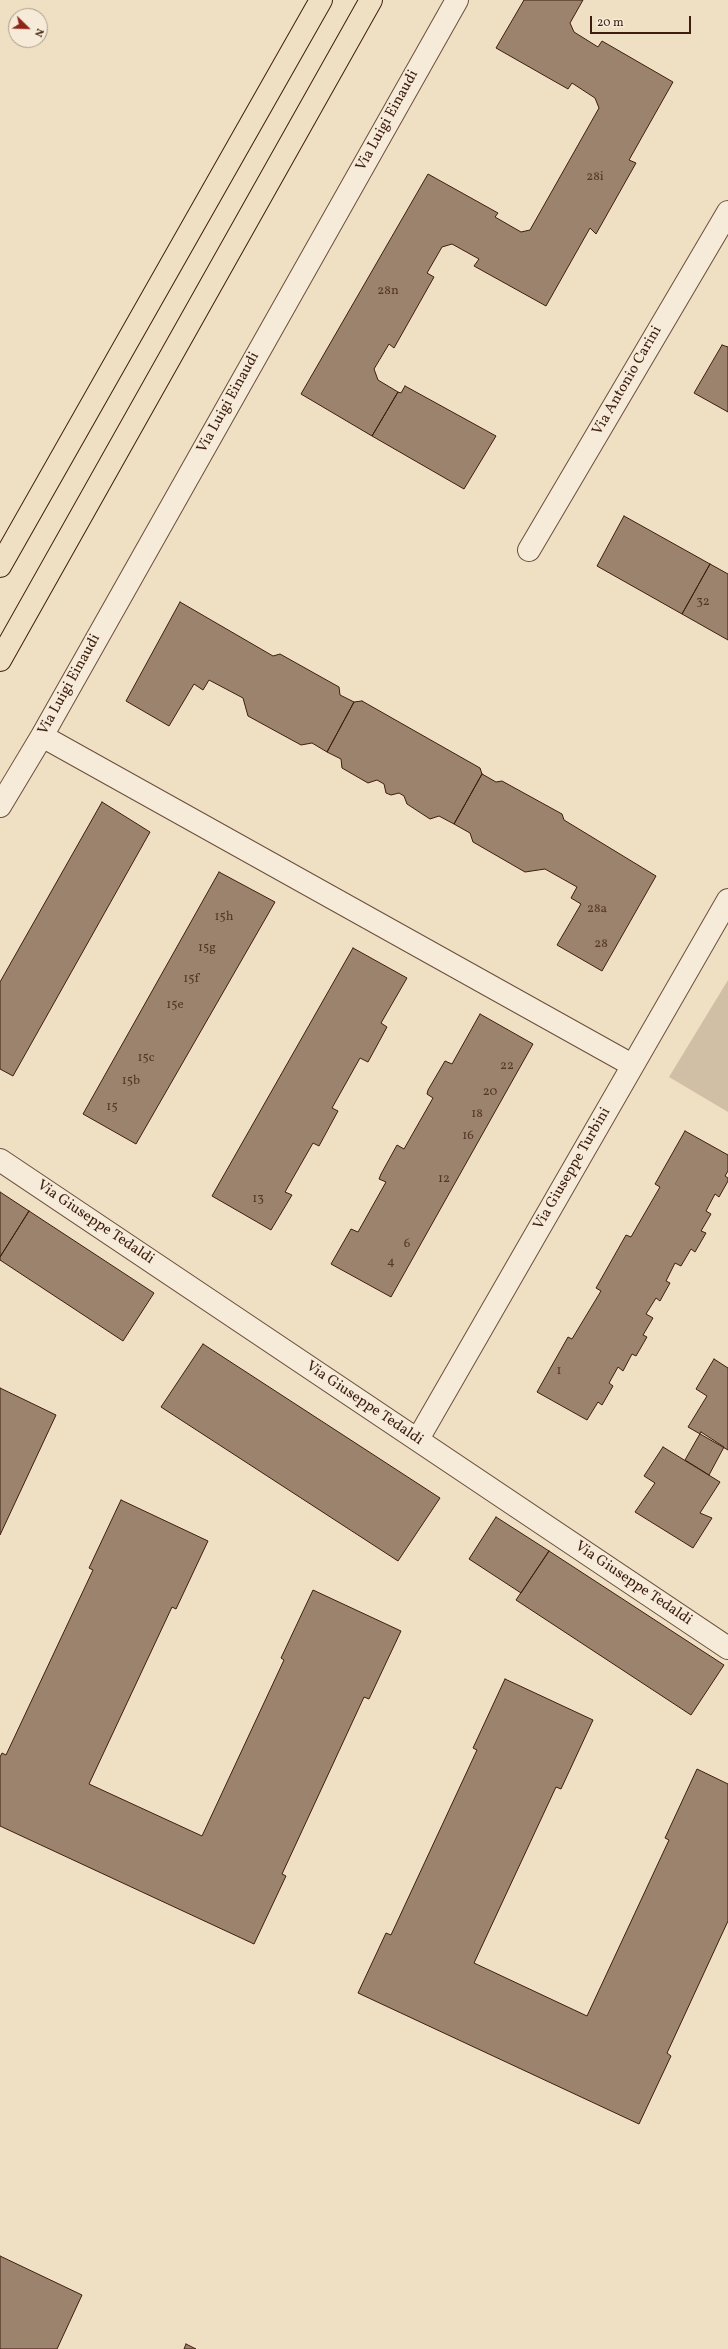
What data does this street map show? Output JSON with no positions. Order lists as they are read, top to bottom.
{
  "streets": {
    "street": [
      "Via Luigi Einaudi",
      "Via Antonio Carini",
      "Via Giuseppe Turbini",
      "Via Giuseppe Tedaldi"
    ]
  },
  "crossings": [
    ["Via Giuseppe Turbini", "Via Giuseppe Tedaldi"]
  ],
  "house_numbers": [
    "28i",
    "28n",
    "32",
    "28a",
    "15h",
    "28",
    "15g",
    "15f",
    "15e",
    "15c",
    "22",
    "15b",
    "20",
    "15",
    "18",
    "16",
    "12",
    "13",
    "6",
    "4",
    "1"
  ],
  "scale_bar": "20 m",
  "north": "bottom right"
}
